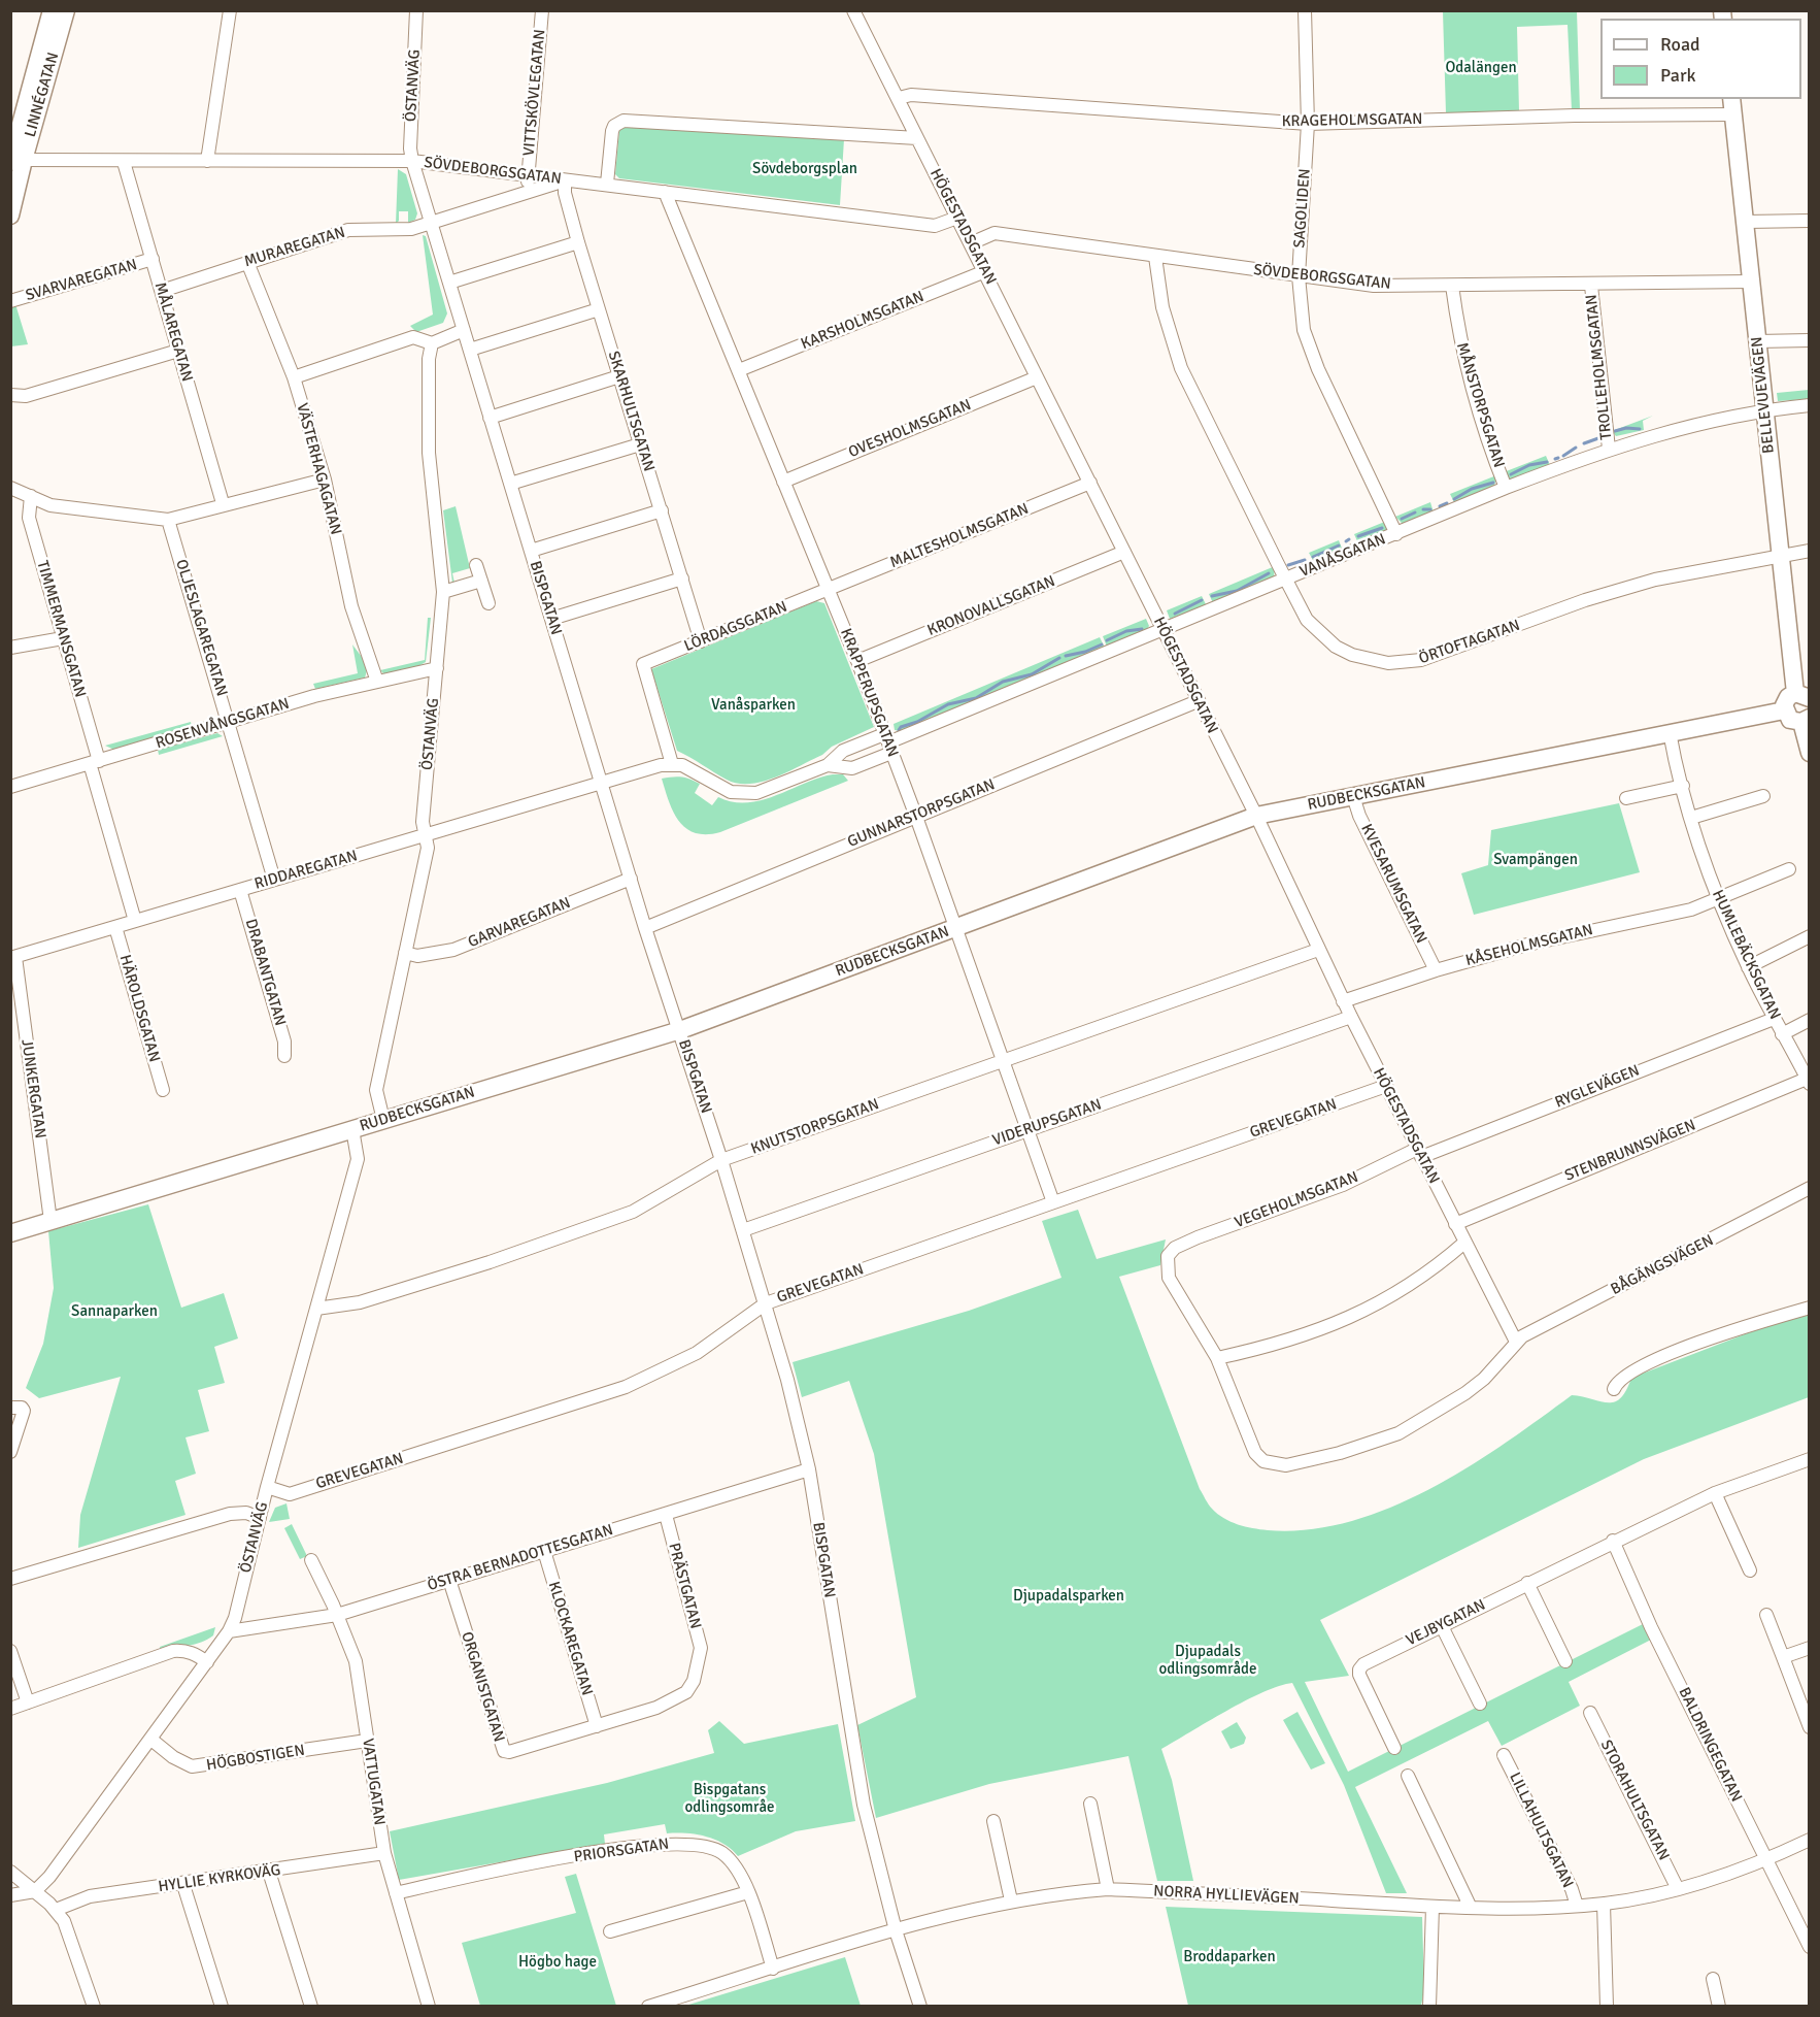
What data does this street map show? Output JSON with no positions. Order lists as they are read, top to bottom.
{
  "streets": {
    "street": [
      "ÖSTANVÄG",
      "VITTSKÖVLEGATAN",
      "LINNÉGATAN",
      "KRAGEHOLMSGATAN",
      "SÖVDEBORGSGATAN",
      "SAGOLIDEN",
      "HÖGESTADSGATAN",
      "MURAREGATAN",
      "SVARVAREGATAN",
      "KARSHOLMSGATAN",
      "MÅLAREGATAN",
      "TROLLEHOLMSGATAN",
      "BELLEVUEVÄGEN",
      "MÅNSTORPSGATAN",
      "SKARHULTSGATAN",
      "OVESHOLMSGATAN",
      "VÄSTERHAGAGATAN",
      "MALTESHOLMSGATAN",
      "VANÅSGATAN",
      "BISPGATAN",
      "KRONOVALLSGATAN",
      "LÖRDAGSGATAN",
      "OLJESLAGAREGATAN",
      "TIMMERMANSGATAN",
      "ÖRTOFTAGATAN",
      "KRAPPERUPSGATAN",
      "ROSENVÅNGSGATAN",
      "RUDBECKSGATAN",
      "GUNNARSTORPSGATAN",
      "RIDDAREGATAN",
      "KVESARUMSGATAN",
      "GARVAREGATAN",
      "KÅSEHOLMSGATAN",
      "HUMLEBÄCKSGATAN",
      "DRABANTGATAN",
      "HÄROLDSGATAN",
      "RYGLEVÄGEN",
      "JUNKERGATAN",
      "GREVEGATAN",
      "VIDERUPSGATAN",
      "KNUTSTORPSGATAN",
      "STENBRUNNSVÄGEN",
      "VEGEHOLMSGATAN",
      "BÅGÄNGSVÄGEN",
      "ÖSTRA BERNADOTTESGATAN",
      "PRÄSTGATAN",
      "VEJBYGATAN",
      "KLOCKAREGATAN",
      "ORGANISTGATAN",
      "BALDRINGEGATAN",
      "HÖGBOSTIGEN",
      "VATTUGATAN",
      "STORAHULTSGATAN",
      "LILLAHULTSGATAN",
      "PRIORSGATAN",
      "HYLLIE KYRKOVÄG",
      "NORRA HYLLIEVÄGEN"
    ]
  },
  "crossings": [
    ["ÖSTANVÄG", "SÖVDEBORGSGATAN"],
    ["ÖSTANVÄG", "BISPGATAN"],
    ["ÖSTANVÄG", "ROSENVÅNGSGATAN"],
    ["ÖSTANVÄG", "RUDBECKSGATAN"],
    ["ÖSTANVÄG", "RIDDAREGATAN"],
    ["ÖSTANVÄG", "GARVAREGATAN"],
    ["ÖSTANVÄG", "GREVEGATAN"],
    ["ÖSTANVÄG", "KNUTSTORPSGATAN"],
    ["ÖSTANVÄG", "ÖSTRA BERNADOTTESGATAN"],
    ["ÖSTANVÄG", "HÖGBOSTIGEN"],
    ["VITTSKÖVLEGATAN", "SÖVDEBORGSGATAN"],
    ["VITTSKÖVLEGATAN", "MURAREGATAN"],
    ["LINNÉGATAN", "SÖVDEBORGSGATAN"],
    ["KRAGEHOLMSGATAN", "SAGOLIDEN"],
    ["KRAGEHOLMSGATAN", "HÖGESTADSGATAN"],
    ["KRAGEHOLMSGATAN", "BELLEVUEVÄGEN"],
    ["SÖVDEBORGSGATAN", "SAGOLIDEN"],
    ["SÖVDEBORGSGATAN", "HÖGESTADSGATAN"],
    ["SÖVDEBORGSGATAN", "MURAREGATAN"],
    ["SÖVDEBORGSGATAN", "MÅLAREGATAN"],
    ["SÖVDEBORGSGATAN", "TROLLEHOLMSGATAN"],
    ["SÖVDEBORGSGATAN", "BELLEVUEVÄGEN"],
    ["SÖVDEBORGSGATAN", "MÅNSTORPSGATAN"],
    ["SÖVDEBORGSGATAN", "SKARHULTSGATAN"],
    ["SÖVDEBORGSGATAN", "BISPGATAN"],
    ["SÖVDEBORGSGATAN", "ÖRTOFTAGATAN"],
    ["SÖVDEBORGSGATAN", "KRAPPERUPSGATAN"],
    ["SAGOLIDEN", "VANÅSGATAN"],
    ["HÖGESTADSGATAN", "KARSHOLMSGATAN"],
    ["HÖGESTADSGATAN", "OVESHOLMSGATAN"],
    ["HÖGESTADSGATAN", "MALTESHOLMSGATAN"],
    ["HÖGESTADSGATAN", "VANÅSGATAN"],
    ["HÖGESTADSGATAN", "KRONOVALLSGATAN"],
    ["HÖGESTADSGATAN", "RUDBECKSGATAN"],
    ["HÖGESTADSGATAN", "GUNNARSTORPSGATAN"],
    ["HÖGESTADSGATAN", "KÅSEHOLMSGATAN"],
    ["HÖGESTADSGATAN", "RYGLEVÄGEN"],
    ["HÖGESTADSGATAN", "GREVEGATAN"],
    ["HÖGESTADSGATAN", "VIDERUPSGATAN"],
    ["HÖGESTADSGATAN", "KNUTSTORPSGATAN"],
    ["HÖGESTADSGATAN", "STENBRUNNSVÄGEN"],
    ["HÖGESTADSGATAN", "VEGEHOLMSGATAN"],
    ["HÖGESTADSGATAN", "BÅGÄNGSVÄGEN"],
    ["MURAREGATAN", "MÅLAREGATAN"],
    ["MURAREGATAN", "SKARHULTSGATAN"],
    ["MURAREGATAN", "VÄSTERHAGAGATAN"],
    ["MURAREGATAN", "BISPGATAN"],
    ["SVARVAREGATAN", "MÅLAREGATAN"],
    ["KARSHOLMSGATAN", "KRAPPERUPSGATAN"],
    ["TROLLEHOLMSGATAN", "VANÅSGATAN"],
    ["BELLEVUEVÄGEN", "VANÅSGATAN"],
    ["BELLEVUEVÄGEN", "ÖRTOFTAGATAN"],
    ["BELLEVUEVÄGEN", "RUDBECKSGATAN"],
    ["MÅNSTORPSGATAN", "VANÅSGATAN"],
    ["SKARHULTSGATAN", "LÖRDAGSGATAN"],
    ["OVESHOLMSGATAN", "KRAPPERUPSGATAN"],
    ["VÄSTERHAGAGATAN", "ROSENVÅNGSGATAN"],
    ["MALTESHOLMSGATAN", "LÖRDAGSGATAN"],
    ["MALTESHOLMSGATAN", "KRAPPERUPSGATAN"],
    ["VANÅSGATAN", "ÖRTOFTAGATAN"],
    ["VANÅSGATAN", "KRAPPERUPSGATAN"],
    ["BISPGATAN", "RUDBECKSGATAN"],
    ["BISPGATAN", "GUNNARSTORPSGATAN"],
    ["BISPGATAN", "RIDDAREGATAN"],
    ["BISPGATAN", "GARVAREGATAN"],
    ["BISPGATAN", "GREVEGATAN"],
    ["BISPGATAN", "VIDERUPSGATAN"],
    ["BISPGATAN", "KNUTSTORPSGATAN"],
    ["BISPGATAN", "ÖSTRA BERNADOTTESGATAN"],
    ["BISPGATAN", "NORRA HYLLIEVÄGEN"],
    ["KRONOVALLSGATAN", "KRAPPERUPSGATAN"],
    ["LÖRDAGSGATAN", "KRAPPERUPSGATAN"],
    ["OLJESLAGAREGATAN", "ROSENVÅNGSGATAN"],
    ["OLJESLAGAREGATAN", "RIDDAREGATAN"],
    ["TIMMERMANSGATAN", "ROSENVÅNGSGATAN"],
    ["TIMMERMANSGATAN", "RIDDAREGATAN"],
    ["KRAPPERUPSGATAN", "RUDBECKSGATAN"],
    ["KRAPPERUPSGATAN", "GUNNARSTORPSGATAN"],
    ["KRAPPERUPSGATAN", "GREVEGATAN"],
    ["KRAPPERUPSGATAN", "VIDERUPSGATAN"],
    ["KRAPPERUPSGATAN", "KNUTSTORPSGATAN"],
    ["RUDBECKSGATAN", "KVESARUMSGATAN"],
    ["RUDBECKSGATAN", "HUMLEBÄCKSGATAN"],
    ["RUDBECKSGATAN", "JUNKERGATAN"],
    ["RIDDAREGATAN", "DRABANTGATAN"],
    ["RIDDAREGATAN", "HÄROLDSGATAN"],
    ["RIDDAREGATAN", "JUNKERGATAN"],
    ["KVESARUMSGATAN", "KÅSEHOLMSGATAN"],
    ["KÅSEHOLMSGATAN", "HUMLEBÄCKSGATAN"],
    ["HUMLEBÄCKSGATAN", "RYGLEVÄGEN"],
    ["HUMLEBÄCKSGATAN", "STENBRUNNSVÄGEN"],
    ["RYGLEVÄGEN", "VEGEHOLMSGATAN"],
    ["ÖSTRA BERNADOTTESGATAN", "PRÄSTGATAN"],
    ["ÖSTRA BERNADOTTESGATAN", "KLOCKAREGATAN"],
    ["ÖSTRA BERNADOTTESGATAN", "ORGANISTGATAN"],
    ["ÖSTRA BERNADOTTESGATAN", "VATTUGATAN"],
    ["PRÄSTGATAN", "ORGANISTGATAN"],
    ["VEJBYGATAN", "BALDRINGEGATAN"],
    ["KLOCKAREGATAN", "ORGANISTGATAN"],
    ["BALDRINGEGATAN", "NORRA HYLLIEVÄGEN"],
    ["HÖGBOSTIGEN", "VATTUGATAN"],
    ["VATTUGATAN", "PRIORSGATAN"],
    ["VATTUGATAN", "HYLLIE KYRKOVÄG"],
    ["STORAHULTSGATAN", "NORRA HYLLIEVÄGEN"],
    ["LILLAHULTSGATAN", "NORRA HYLLIEVÄGEN"],
    ["PRIORSGATAN", "NORRA HYLLIEVÄGEN"]
  ],
  "parks": [
    "Odalängen",
    "Sövdeborgsplan",
    "Vanåsparken",
    "Svampängen",
    "Sannaparken",
    "Djupadalsparken",
    "Djupadals odlingsområde",
    "Bispgatans odlingsområe",
    "Broddaparken",
    "Högbo hage"
  ],
  "legend": ["Road", "Park"]
}
